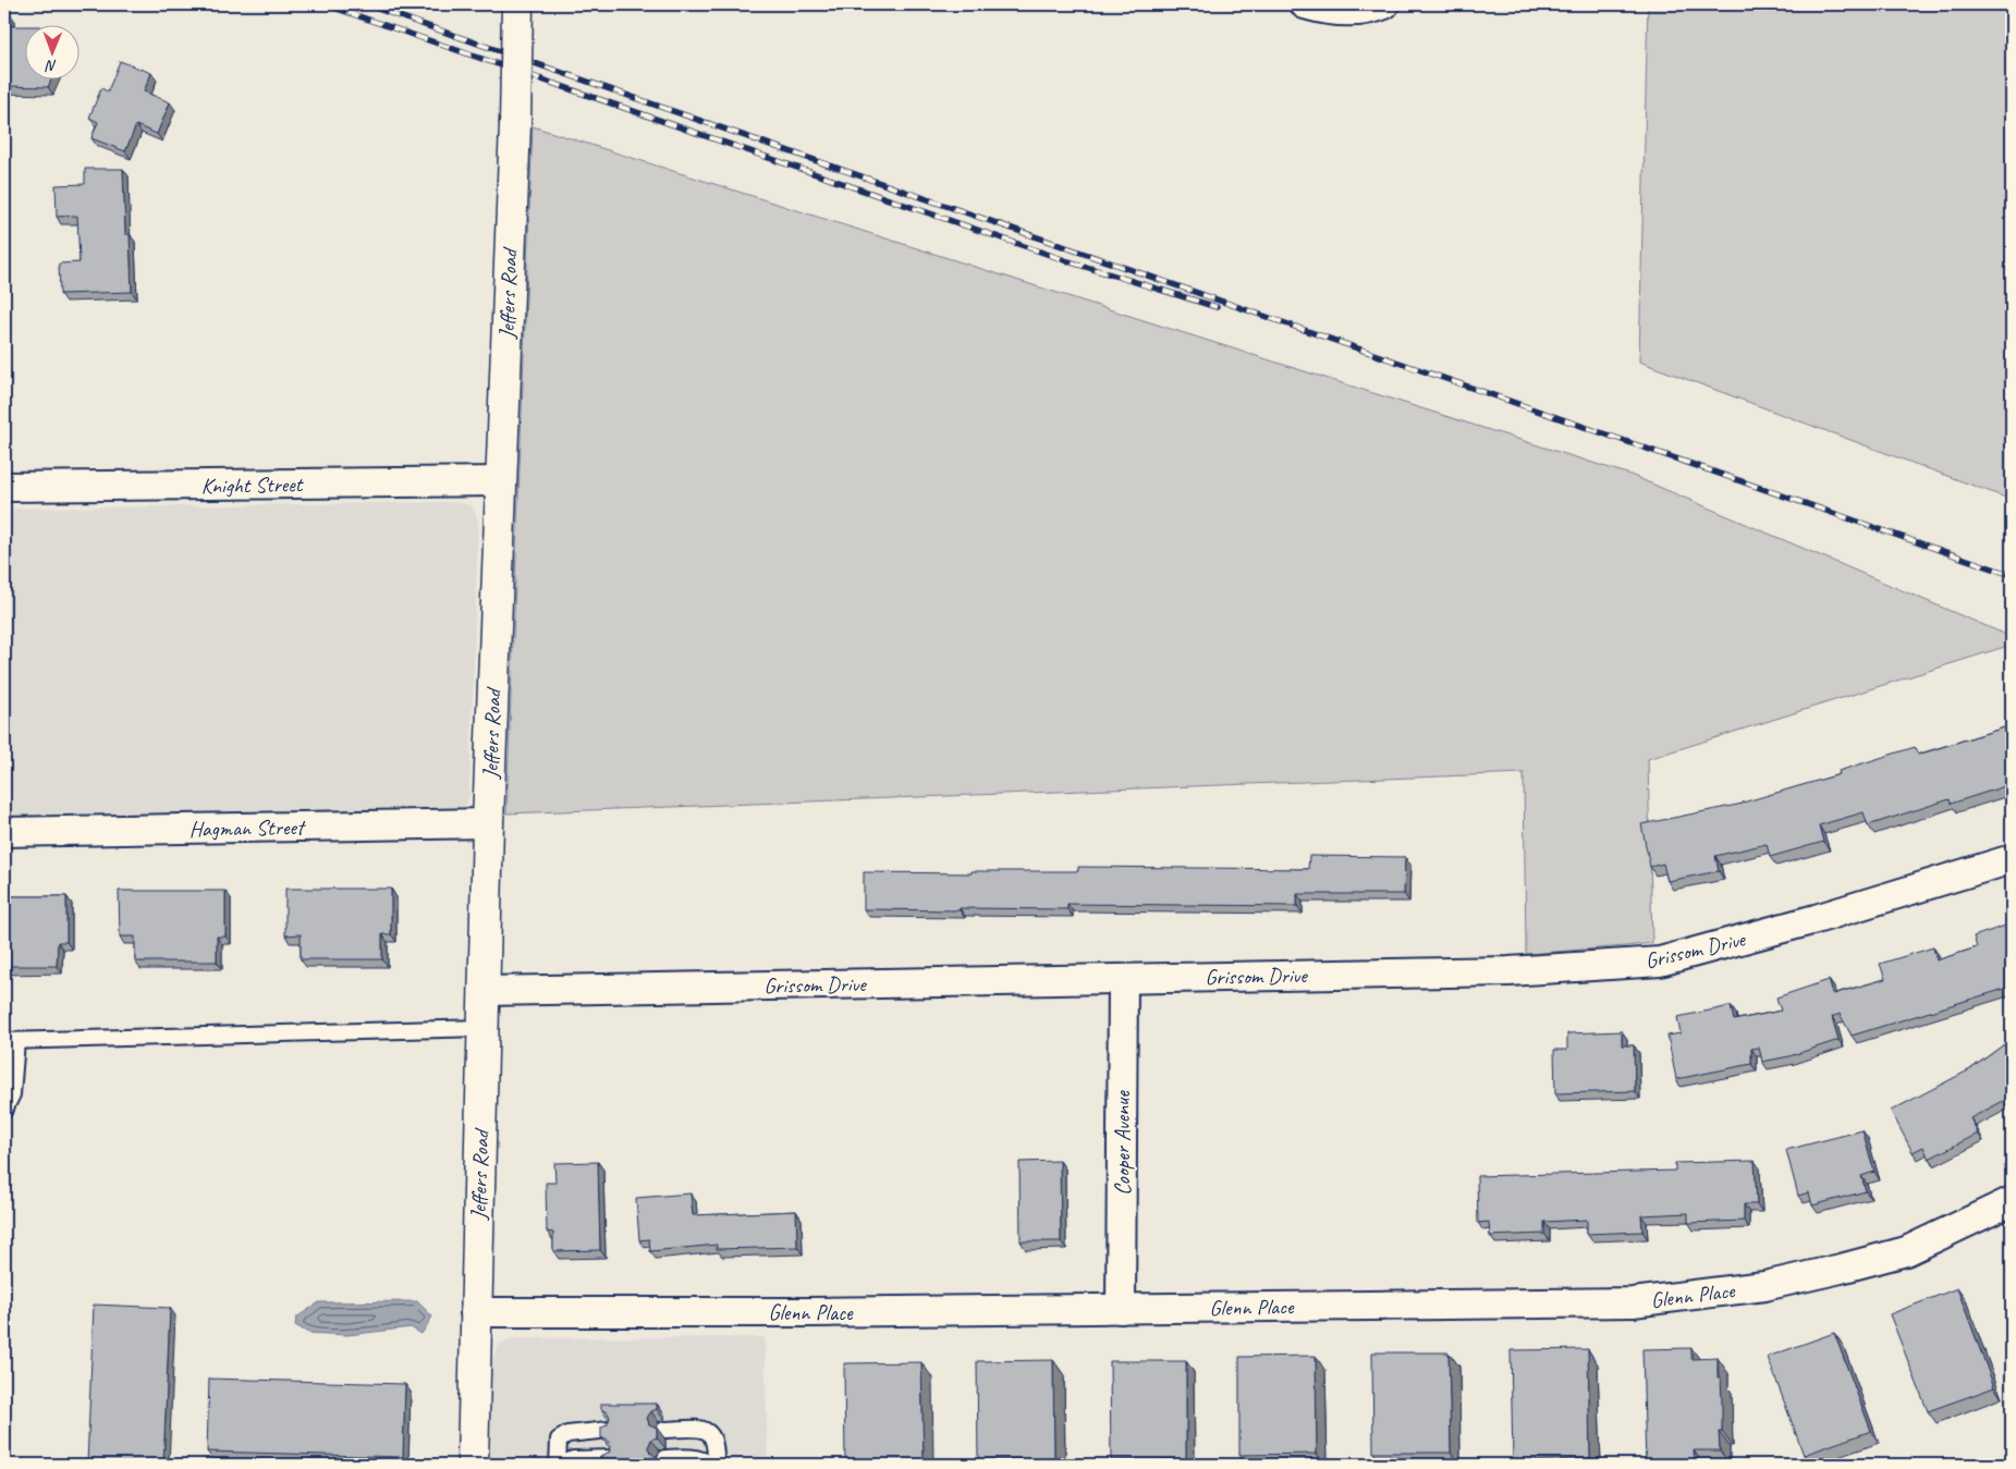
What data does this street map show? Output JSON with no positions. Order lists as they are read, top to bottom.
{
  "streets": {
    "main road": ["Jeffers Road"],
    "street": [
      "Knight Street",
      "Hagman Street",
      "Grissom Drive",
      "Cooper Avenue",
      "Glenn Place"
    ]
  },
  "crossings": [
    ["Jeffers Road", "Knight Street"],
    ["Jeffers Road", "Hagman Street"],
    ["Jeffers Road", "Grissom Drive"],
    ["Jeffers Road", "Glenn Place"],
    ["Grissom Drive", "Cooper Avenue"],
    ["Cooper Avenue", "Glenn Place"]
  ],
  "north": "bottom"
}
